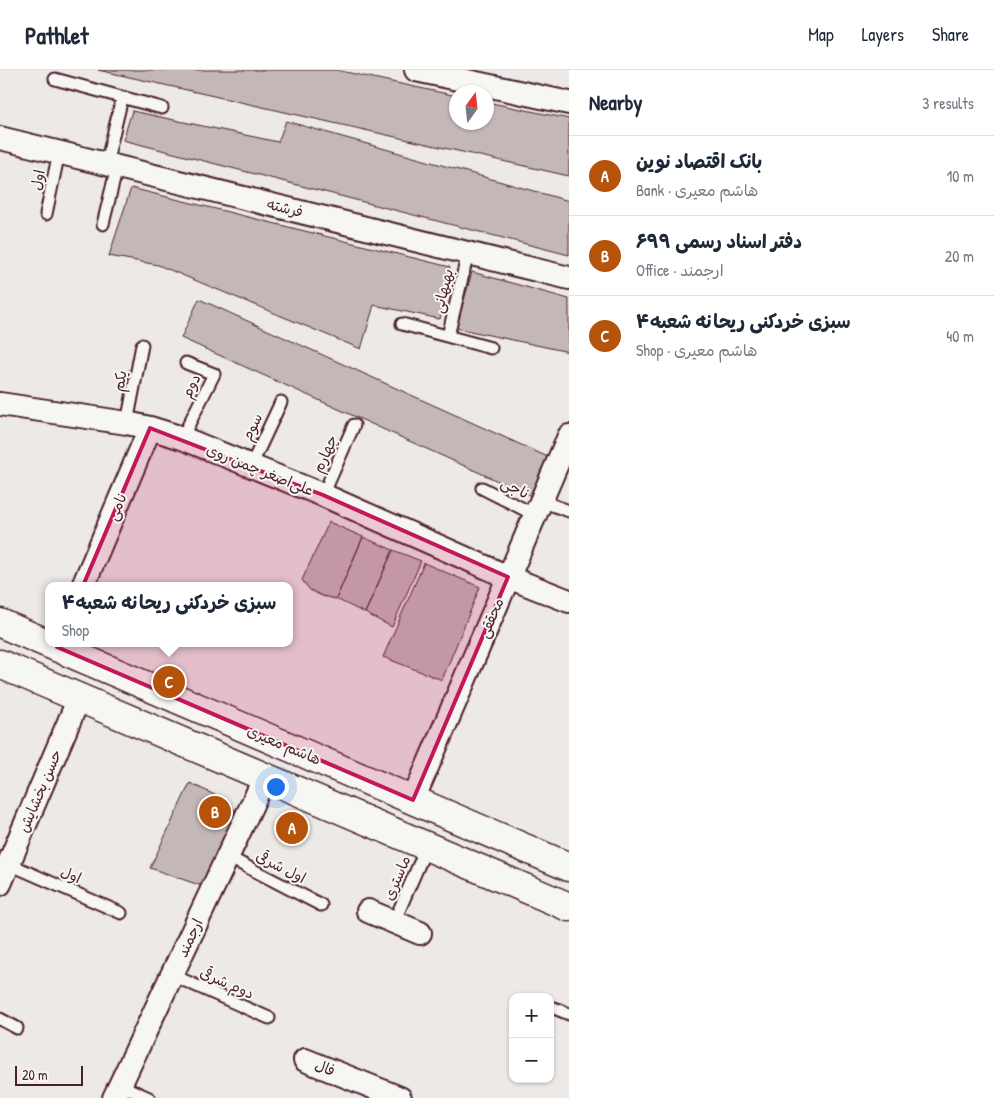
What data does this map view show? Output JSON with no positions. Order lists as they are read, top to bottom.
{
  "streets": {
    "main road": ["هاشم معیری"],
    "street": [
      "فرشته",
      "علی‌اصغر چمن روی",
      "نامی",
      "محققی",
      "حسن بخشایش",
      "ارجمند",
      "فال"
    ],
    "lane": [
      "اول",
      "بهبهانی",
      "یکم",
      "دوم",
      "سوم",
      "چهارم",
      "ناجی",
      "اول شرقی",
      "ماستری",
      "دوم شرقی"
    ]
  },
  "crossings": [
    ["اول", "فرشته"],
    ["اول", "حسن بخشایش"],
    ["فرشته", "بهبهانی"],
    ["یکم", "علی‌اصغر چمن روی"],
    ["دوم", "علی‌اصغر چمن روی"],
    ["سوم", "علی‌اصغر چمن روی"],
    ["چهارم", "علی‌اصغر چمن روی"],
    ["علی‌اصغر چمن روی", "نامی"],
    ["علی‌اصغر چمن روی", "محققی"],
    ["ناجی", "محققی"],
    ["محققی", "هاشم معیری"],
    ["اول شرقی", "ارجمند"],
    ["ارجمند", "دوم شرقی"]
  ],
  "scale_bar": "20 m",
  "north": "top",
  "page": {
    "header": "Pathlet",
    "nav": ["Map", "Layers", "Share"],
    "heading": ["Nearby", "3 results"],
    "list": [
      {
        "mark": "A",
        "name": "بانک اقتصاد نوین",
        "note": "Bank · هاشم معیری",
        "value": "10 m"
      },
      {
        "mark": "B",
        "name": "دفتر اسناد رسمی ۶۹۹",
        "note": "Office · ارجمند",
        "value": "20 m"
      },
      {
        "mark": "C",
        "name": "سبزی خردکنی ریحانه شعبه۴",
        "note": "Shop · هاشم معیری",
        "value": "40 m"
      }
    ],
    "popup": ["سبزی خردکنی ریحانه شعبه۴", "Shop"],
    "pins": ["C", "B", "A"],
    "map_buttons": ["+", "−"],
    "scale": "20 m"
  }
}
